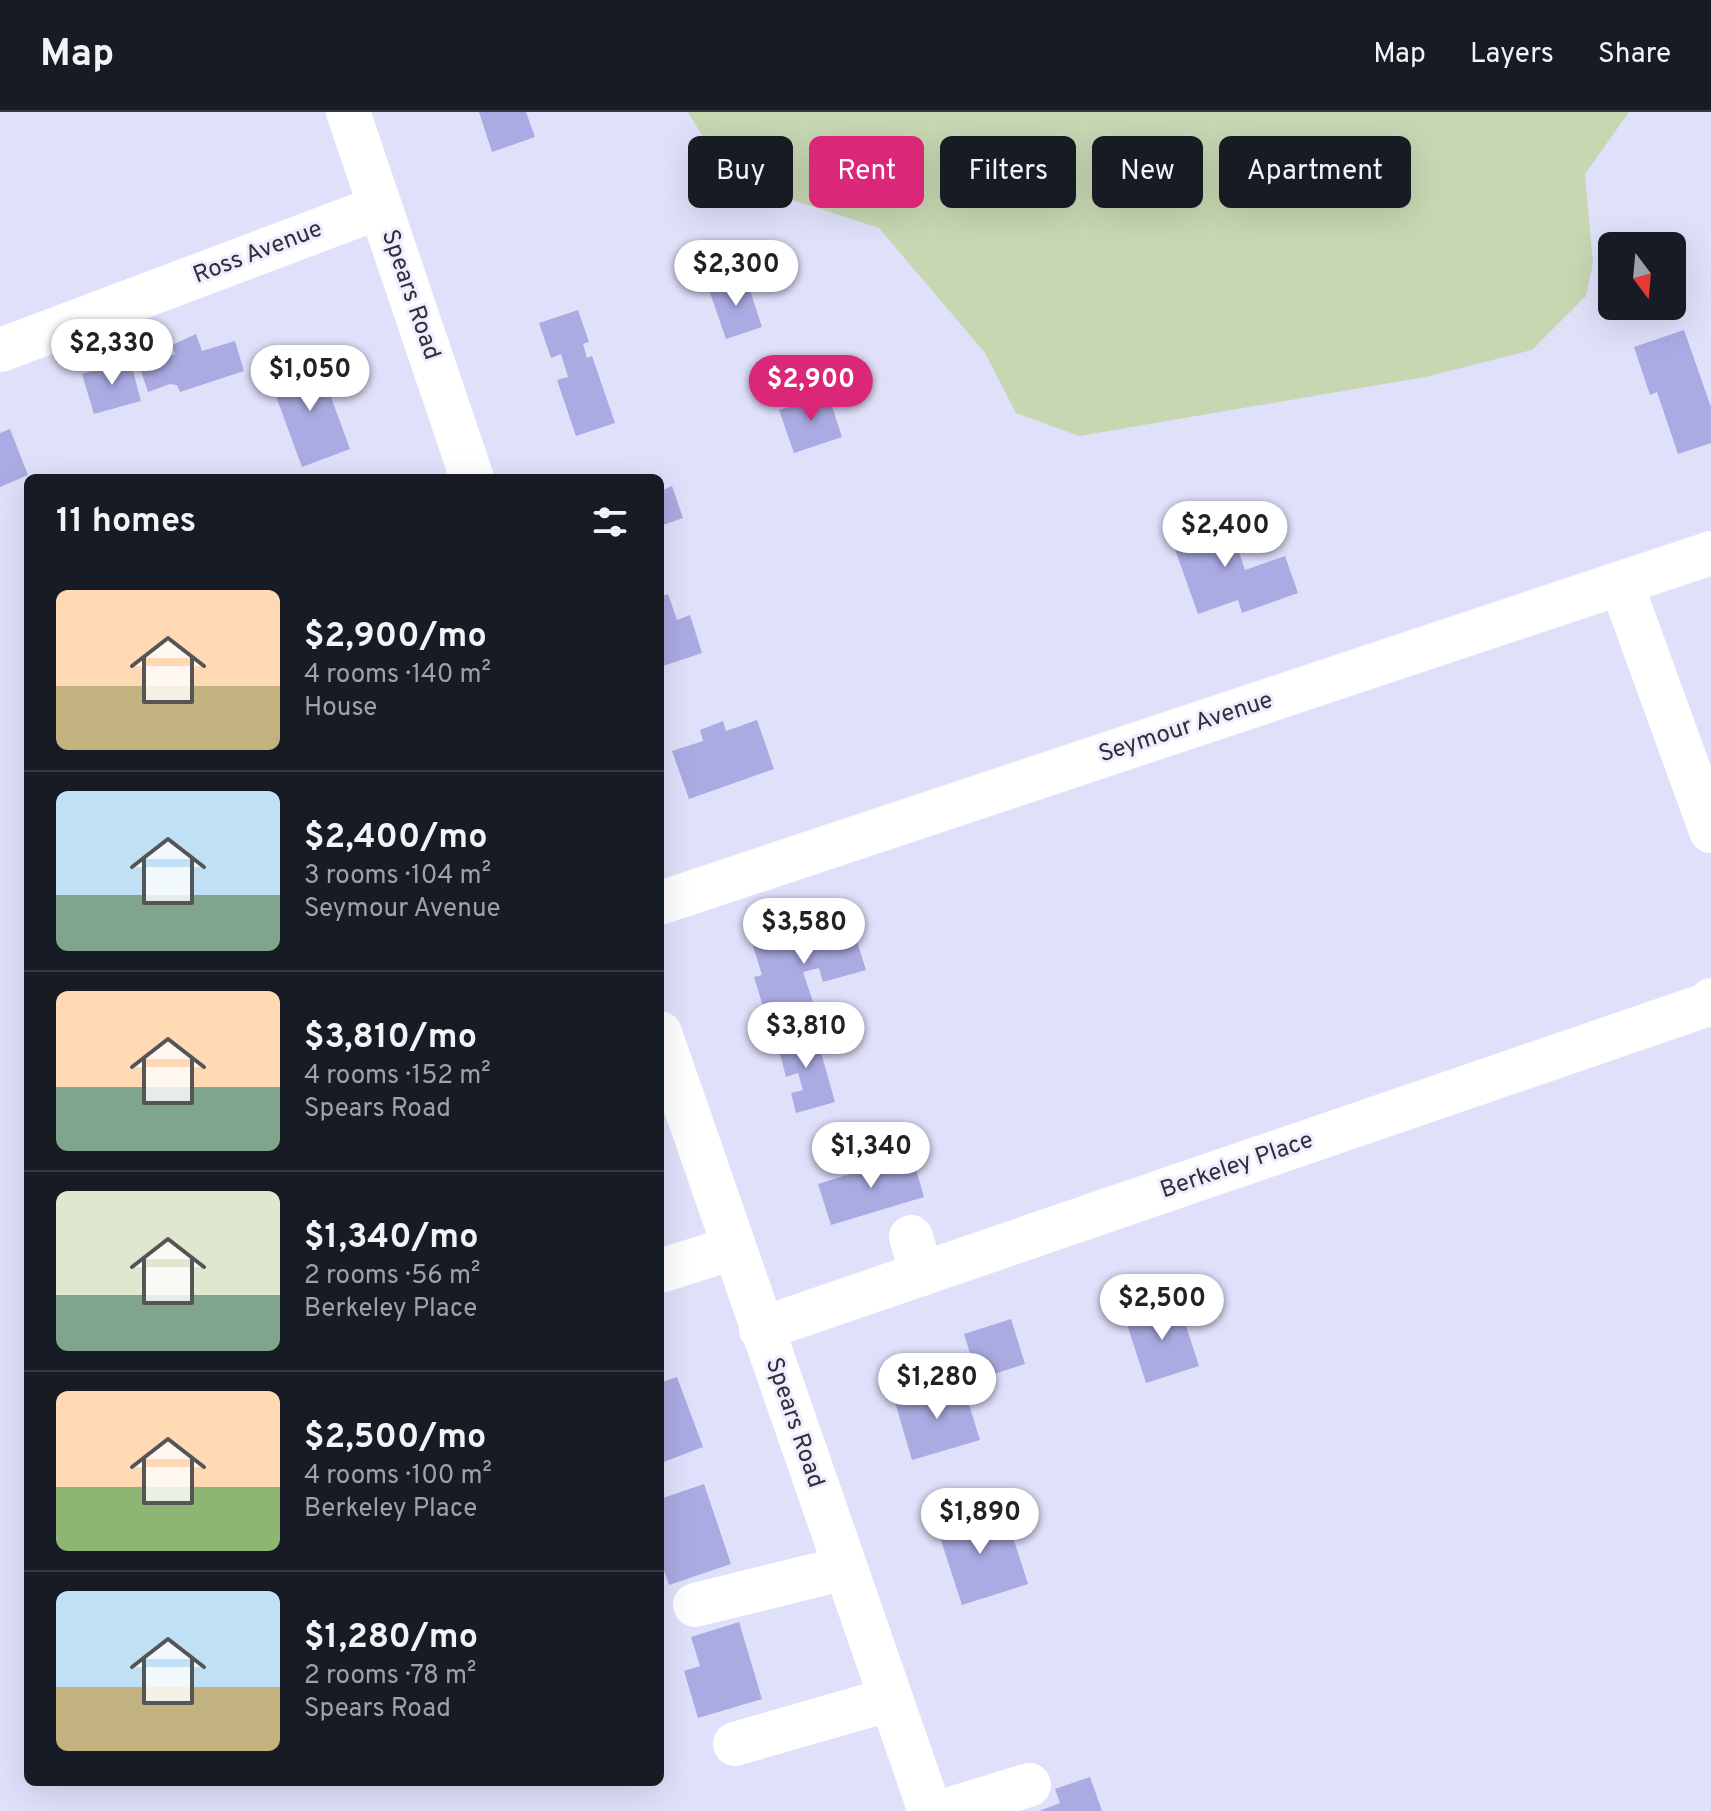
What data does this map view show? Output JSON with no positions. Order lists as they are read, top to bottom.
{
  "streets": {
    "street": [
      "Ross Avenue",
      "Spears Road",
      "Seymour Avenue",
      "Berkeley Place"
    ]
  },
  "crossings": [
    ["Ross Avenue", "Spears Road"],
    ["Spears Road", "Berkeley Place"]
  ],
  "north": "bottom",
  "page": {
    "header": "Map",
    "nav": ["Map", "Layers", "Share"],
    "chip": [
      "Buy",
      "Rent",
      "Filters",
      "New",
      "Apartment"
    ],
    "price": [
      "$2,300",
      "$2,330",
      "$1,050",
      "$2,900",
      "$2,400",
      "$3,580",
      "$3,810",
      "$1,340",
      "$2,500",
      "$1,280",
      "$1,890"
    ],
    "heading": "11 homes",
    "list": [
      {
        "name": "$2,900/mo",
        "note": "4 rooms · 140 m² · House"
      },
      {
        "name": "$2,400/mo",
        "note": "3 rooms · 104 m² · Seymour Avenue"
      },
      {
        "name": "$3,810/mo",
        "note": "4 rooms · 152 m² · Spears Road"
      },
      {
        "name": "$1,340/mo",
        "note": "2 rooms · 56 m² · Berkeley Place"
      },
      {
        "name": "$2,500/mo",
        "note": "4 rooms · 100 m² · Berkeley Place"
      },
      {
        "name": "$1,280/mo",
        "note": "2 rooms · 78 m² · Spears Road"
      }
    ]
  }
}
